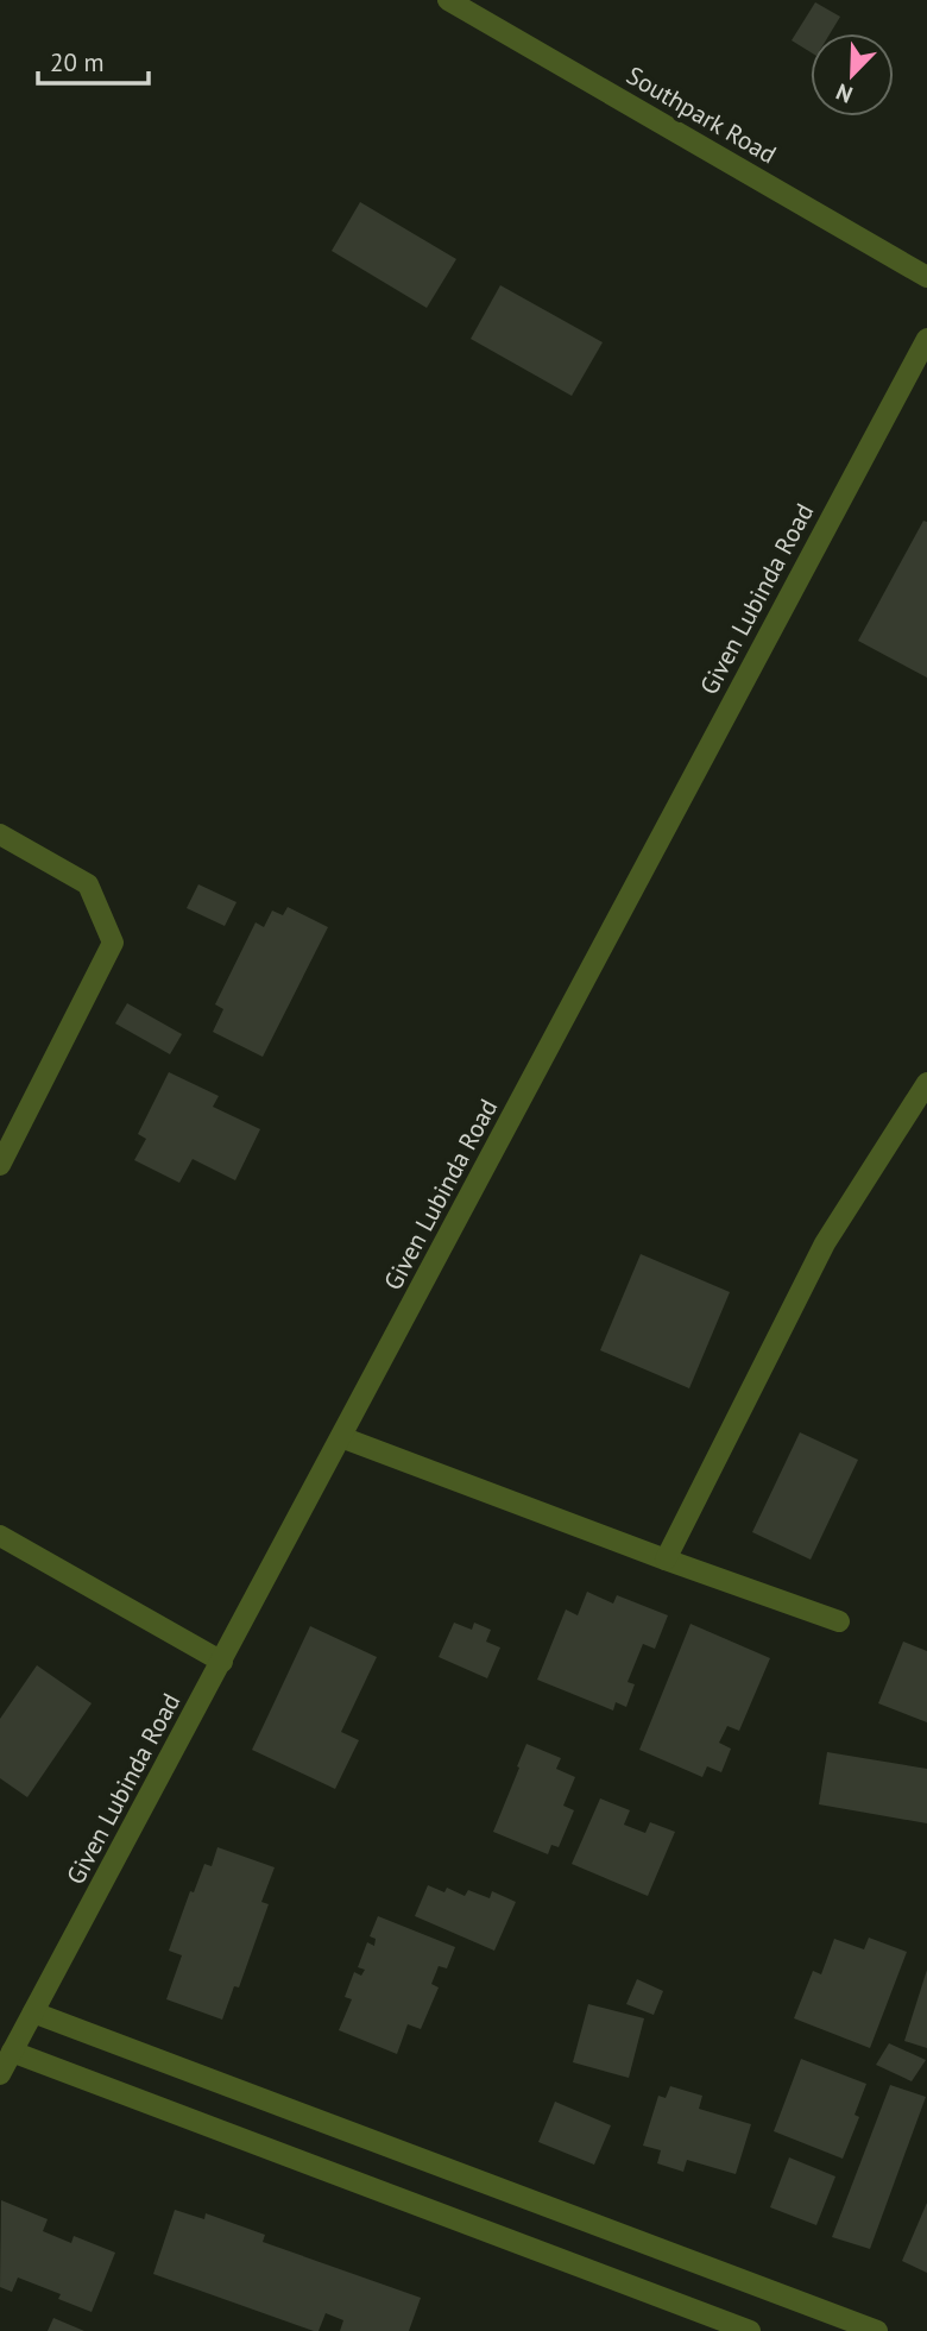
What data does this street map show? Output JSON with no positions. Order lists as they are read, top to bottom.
{
  "streets": {
    "street": ["Southpark Road", "Given Lubinda Road"]
  },
  "scale_bar": "20 m",
  "north": "bottom left"
}
